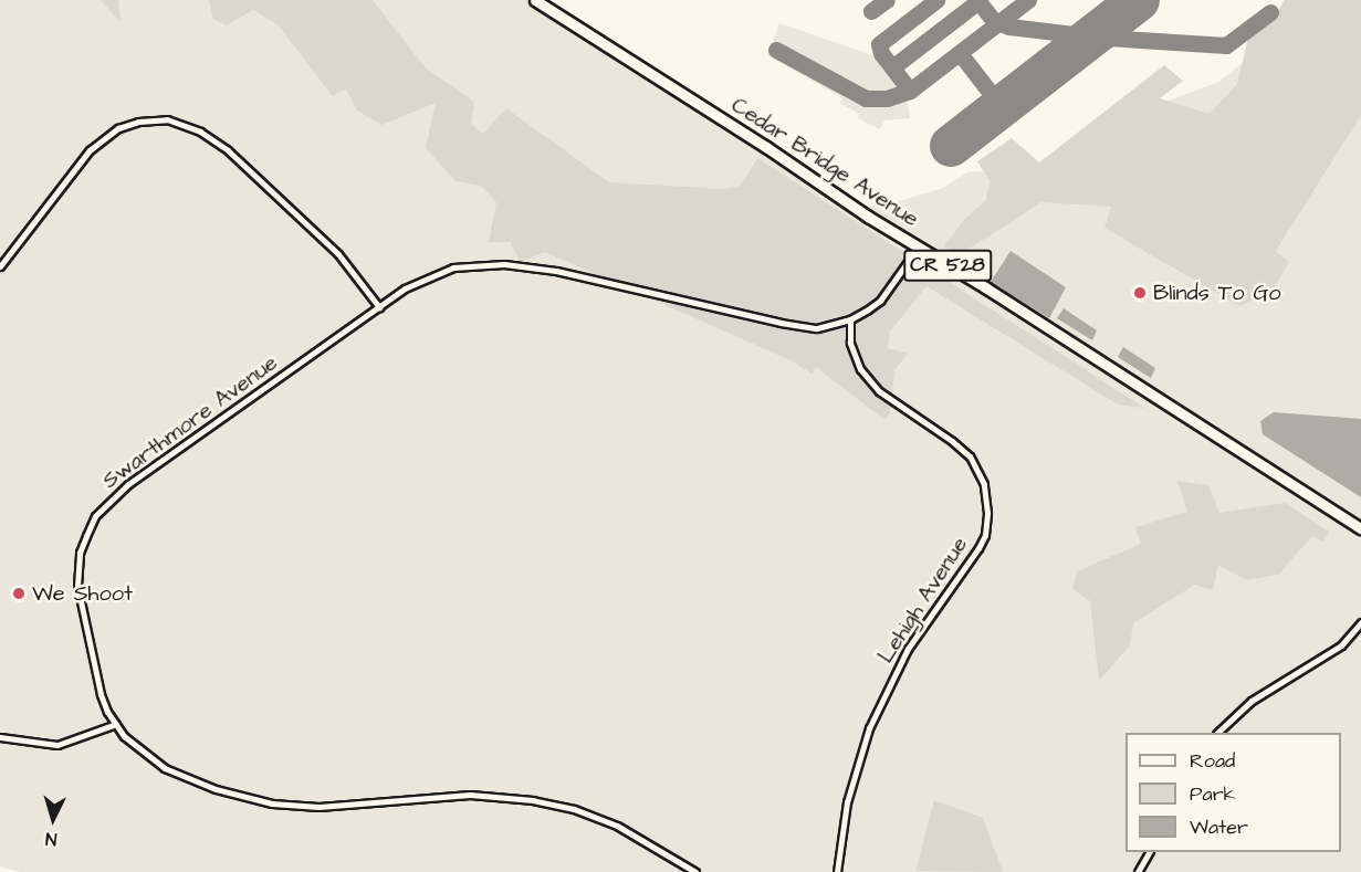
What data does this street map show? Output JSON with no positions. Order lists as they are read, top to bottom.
{
  "streets": {
    "main road": ["Cedar Bridge Avenue", "CR 528"],
    "street": ["Swarthmore Avenue", "Lehigh Avenue"]
  },
  "crossings": [
    ["Cedar Bridge Avenue", "Swarthmore Avenue"],
    ["Swarthmore Avenue", "Lehigh Avenue"]
  ],
  "places": ["Blinds To Go", "We Shoot"],
  "legend": ["Road", "Park", "Water"],
  "north": "bottom"
}
